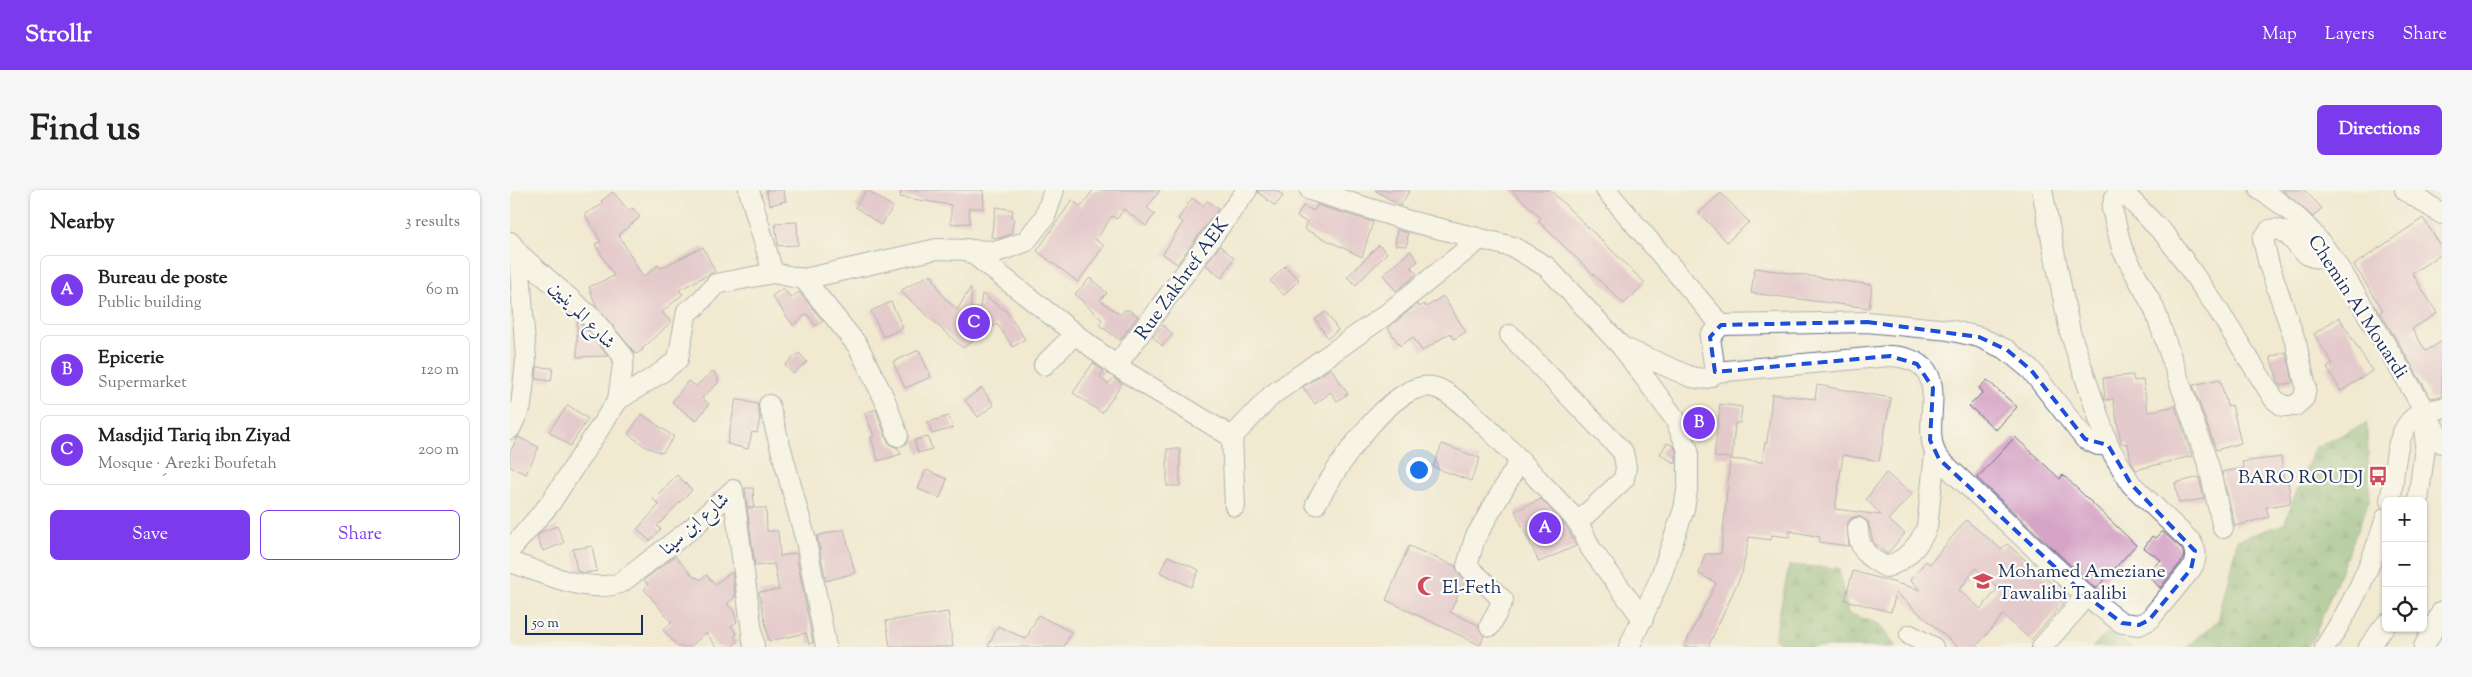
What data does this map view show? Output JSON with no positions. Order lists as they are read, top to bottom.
{
  "streets": {
    "street": [
      "Rue Zakhref AEK",
      "Chemin Al Mouardi",
      "شارع المرينيين",
      "شارع ابن سينا"
    ]
  },
  "places": {
    "bus stop": ["BARO ROUDJ"],
    "school or university": ["Mohamed Ameziane Tawalibi Taalibi"],
    "mosque": ["El-Feth"]
  },
  "scale_bar": "50 m",
  "page": {
    "header": "Strollr",
    "nav": ["Map", "Layers", "Share"],
    "title": "Find us",
    "buttons": [
      "Directions",
      ["Save", "Share"]
    ],
    "heading": ["Nearby", "3 results"],
    "list": [
      {
        "mark": "A",
        "name": "Bureau de poste",
        "note": "Public building",
        "value": "60 m"
      },
      {
        "mark": "B",
        "name": "Epicerie",
        "note": "Supermarket",
        "value": "120 m"
      },
      {
        "mark": "C",
        "name": "Masdjid Tariq ibn Ziyad",
        "note": "Mosque · ِArezki Boufetah",
        "value": "200 m"
      }
    ],
    "pins": ["C", "B", "A"],
    "map_buttons": ["+", "−"],
    "scale": "50 m"
  }
}
